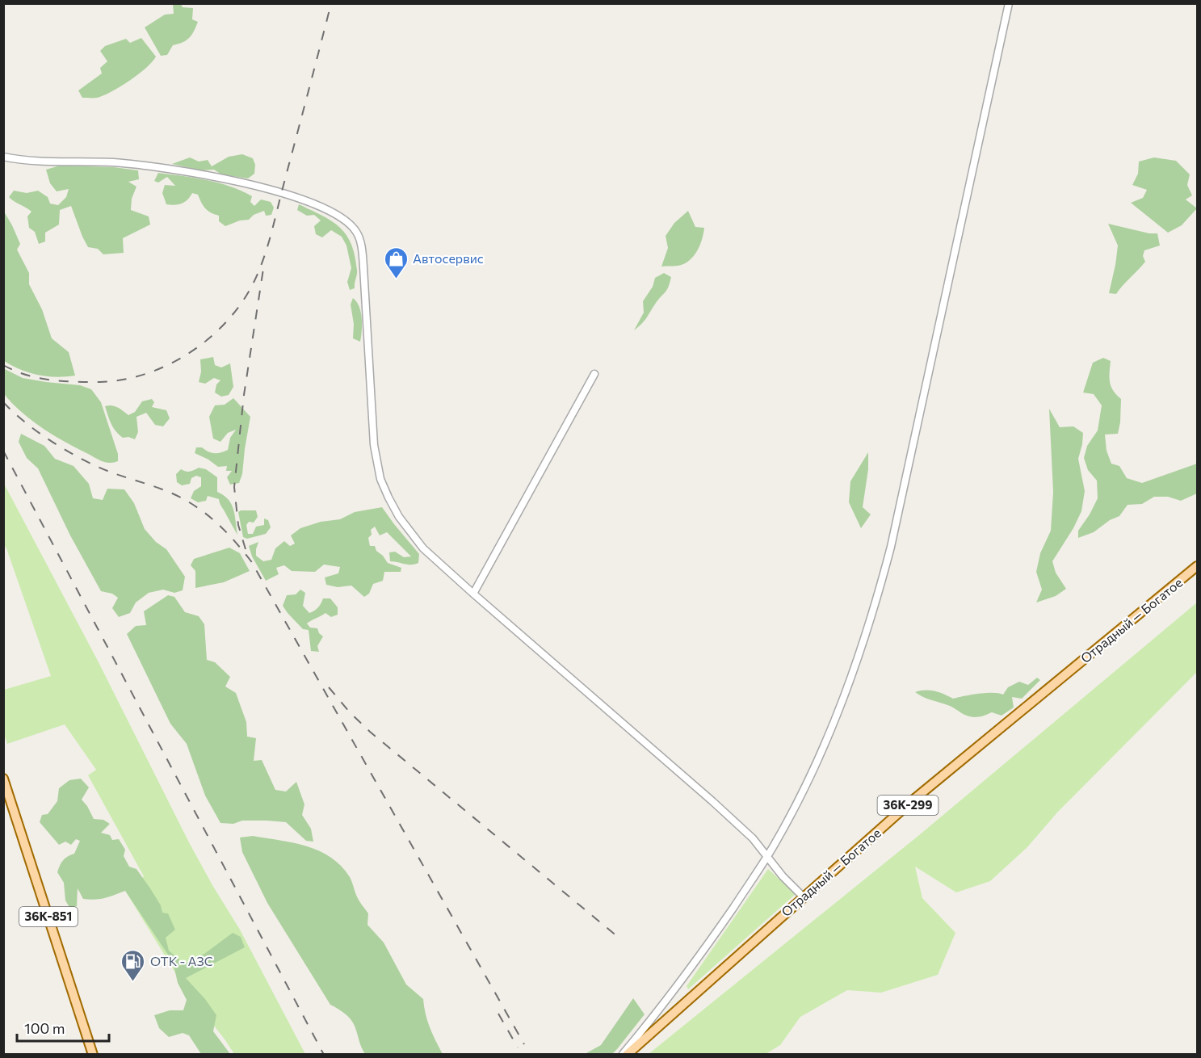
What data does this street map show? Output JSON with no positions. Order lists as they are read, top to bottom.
{
  "streets": {
    "main road": ["Отрадный — Богатое", "36К-299", "36К-851"]
  },
  "places": {
    "shop": ["Автосервис"],
    "fuel station": ["ОТК - АЗС"]
  },
  "scale_bar": "100 m"
}
